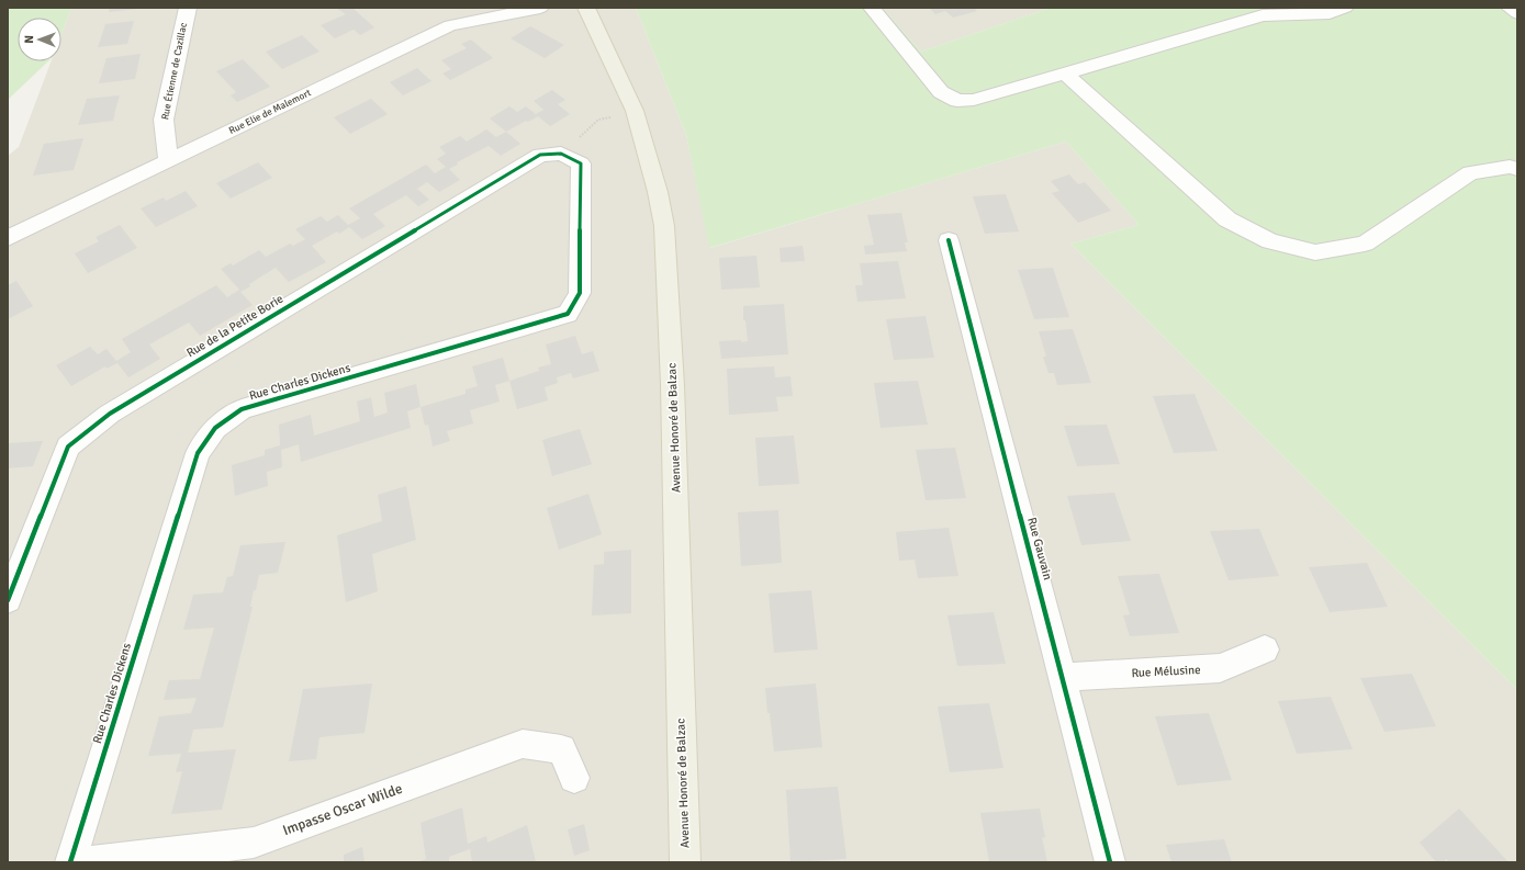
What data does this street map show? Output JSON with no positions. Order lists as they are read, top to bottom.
{
  "streets": {
    "main road": ["Avenue Honoré de Balzac"],
    "street": [
      "Rue Étienne de Cazillac",
      "Rue Elie de Malemort",
      "Rue de la Petite Borie",
      "Rue Charles Dickens",
      "Rue Gauvain",
      "Rue Mélusine",
      "Impasse Oscar Wilde"
    ]
  },
  "crossings": [
    ["Rue Étienne de Cazillac", "Rue Elie de Malemort"],
    ["Rue de la Petite Borie", "Rue Charles Dickens"],
    ["Rue Gauvain", "Rue Mélusine"]
  ],
  "north": "left"
}
